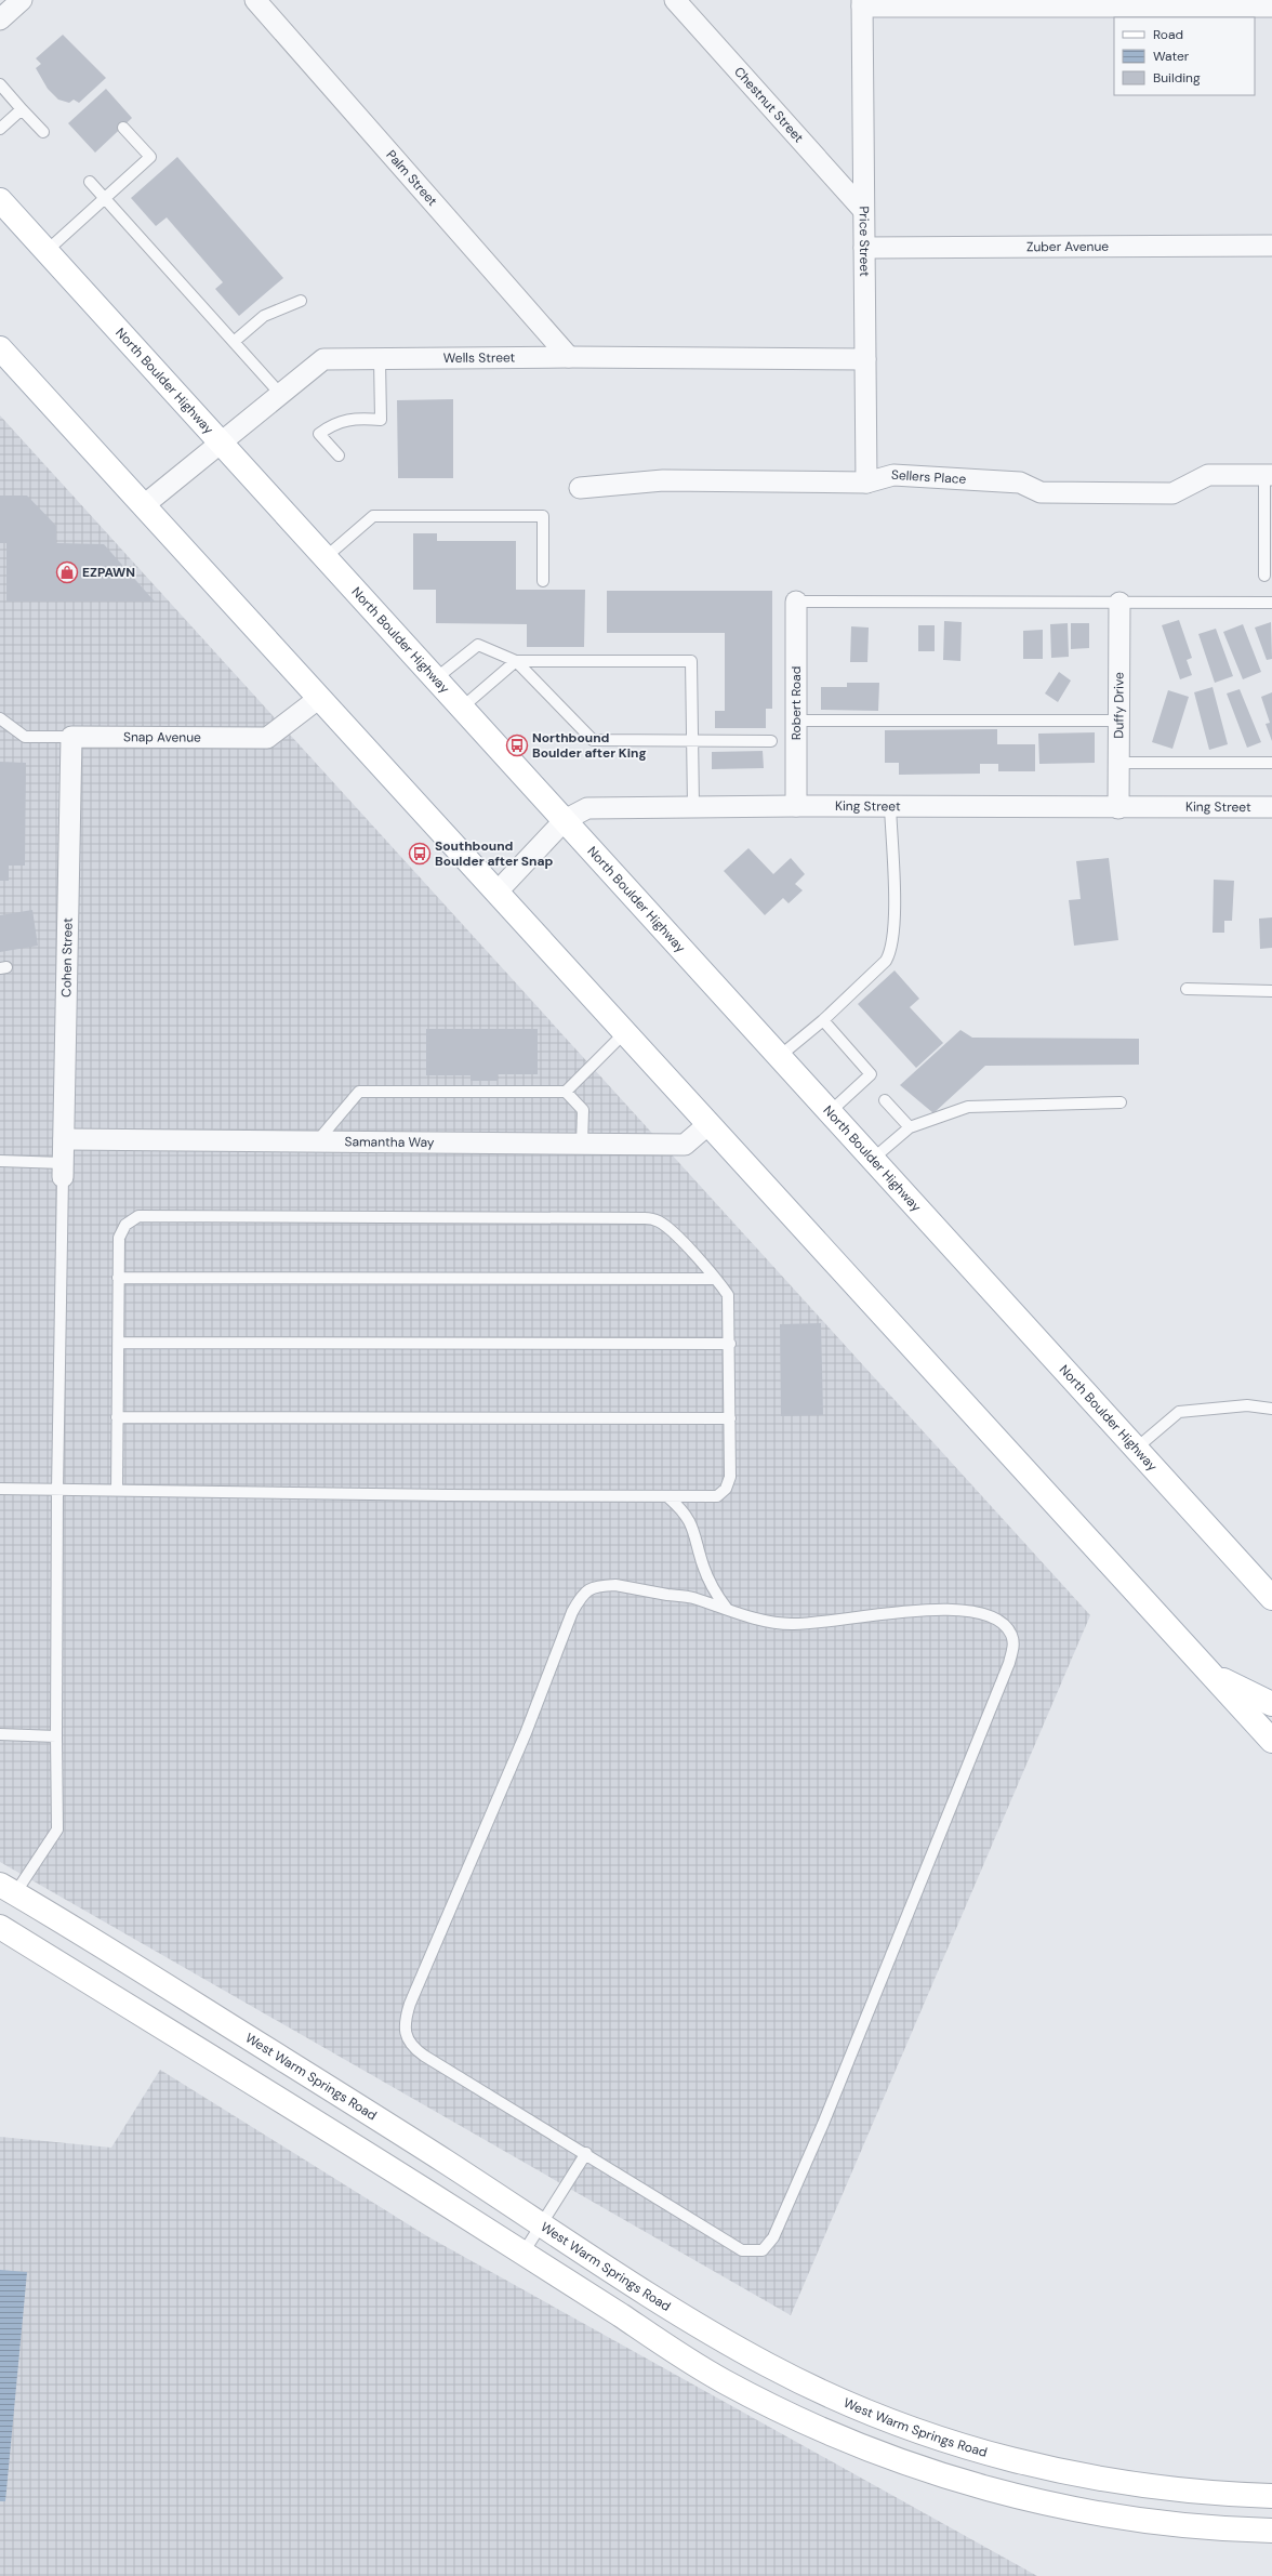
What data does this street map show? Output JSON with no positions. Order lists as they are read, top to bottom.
{
  "streets": {
    "main road": ["North Boulder Highway", "West Warm Springs Road"],
    "street": [
      "Chestnut Street",
      "Palm Street",
      "Price Street",
      "Zuber Avenue",
      "Wells Street",
      "Sellers Place",
      "Robert Road",
      "Duffy Drive",
      "Snap Avenue",
      "King Street",
      "Cohen Street",
      "Samantha Way"
    ]
  },
  "crossings": [
    ["Chestnut Street", "Price Street"],
    ["Palm Street", "Wells Street"],
    ["Price Street", "Zuber Avenue"],
    ["Price Street", "Wells Street"],
    ["Price Street", "Sellers Place"],
    ["Wells Street", "North Boulder Highway"],
    ["North Boulder Highway", "King Street"],
    ["Robert Road", "King Street"],
    ["Duffy Drive", "King Street"],
    ["Snap Avenue", "Cohen Street"],
    ["Cohen Street", "Samantha Way"]
  ],
  "places": {
    "shop": ["EZPAWN"],
    "bus stop": ["Northbound Boulder after King", "Southbound Boulder after Snap"]
  },
  "legend": ["Road", "Water", "Building"]
}
